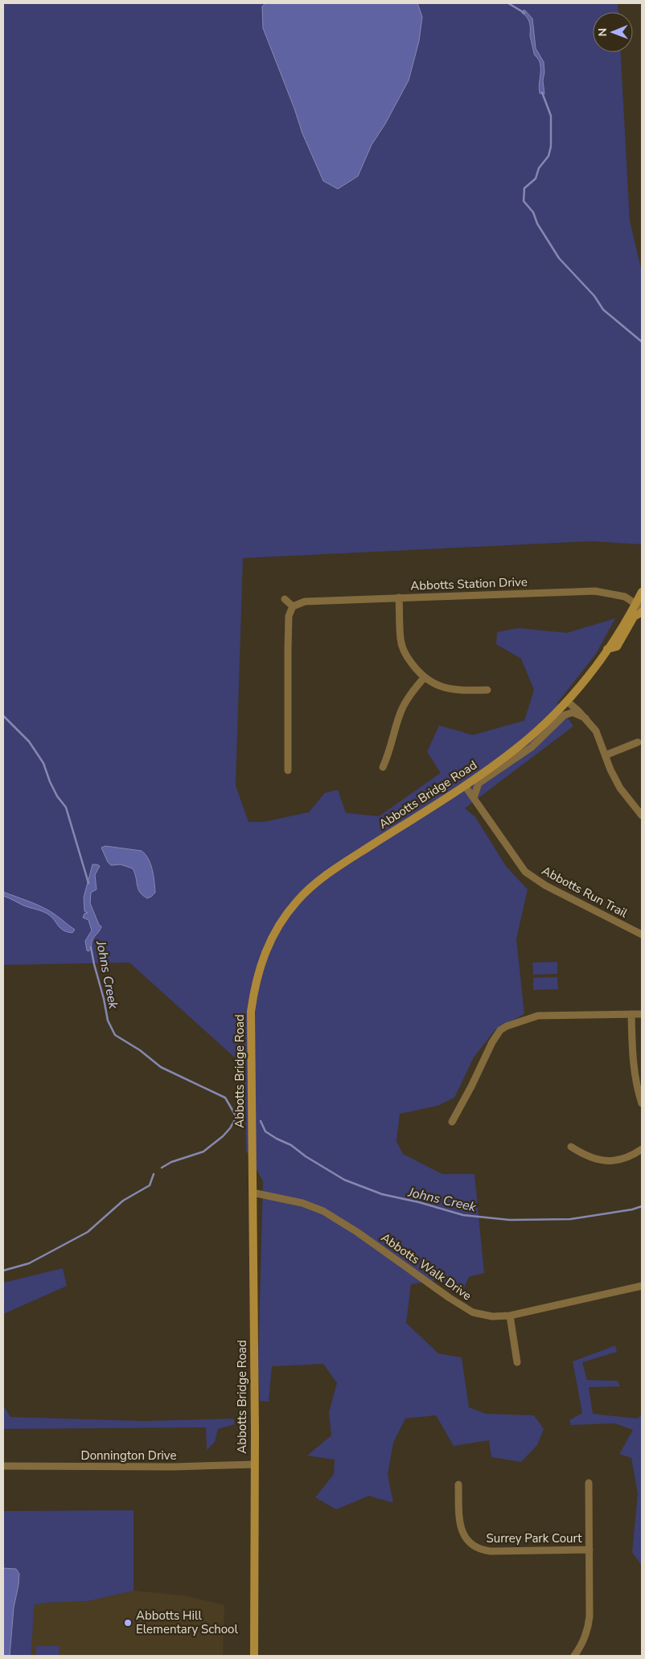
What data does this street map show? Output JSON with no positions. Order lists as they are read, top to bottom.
{
  "streets": {
    "main road": ["Abbotts Bridge Road"],
    "street": [
      "Abbotts Station Drive",
      "Abbotts Run Trail",
      "Abbotts Walk Drive",
      "Donnington Drive",
      "Surrey Park Court"
    ]
  },
  "crossings": [
    ["Abbotts Station Drive", "Abbotts Bridge Road"],
    ["Abbotts Bridge Road", "Abbotts Run Trail"],
    ["Abbotts Bridge Road", "Abbotts Walk Drive"],
    ["Abbotts Bridge Road", "Donnington Drive"]
  ],
  "water": ["Johns Creek"],
  "places": ["Abbotts Hill Elementary School"],
  "north": "left"
}
